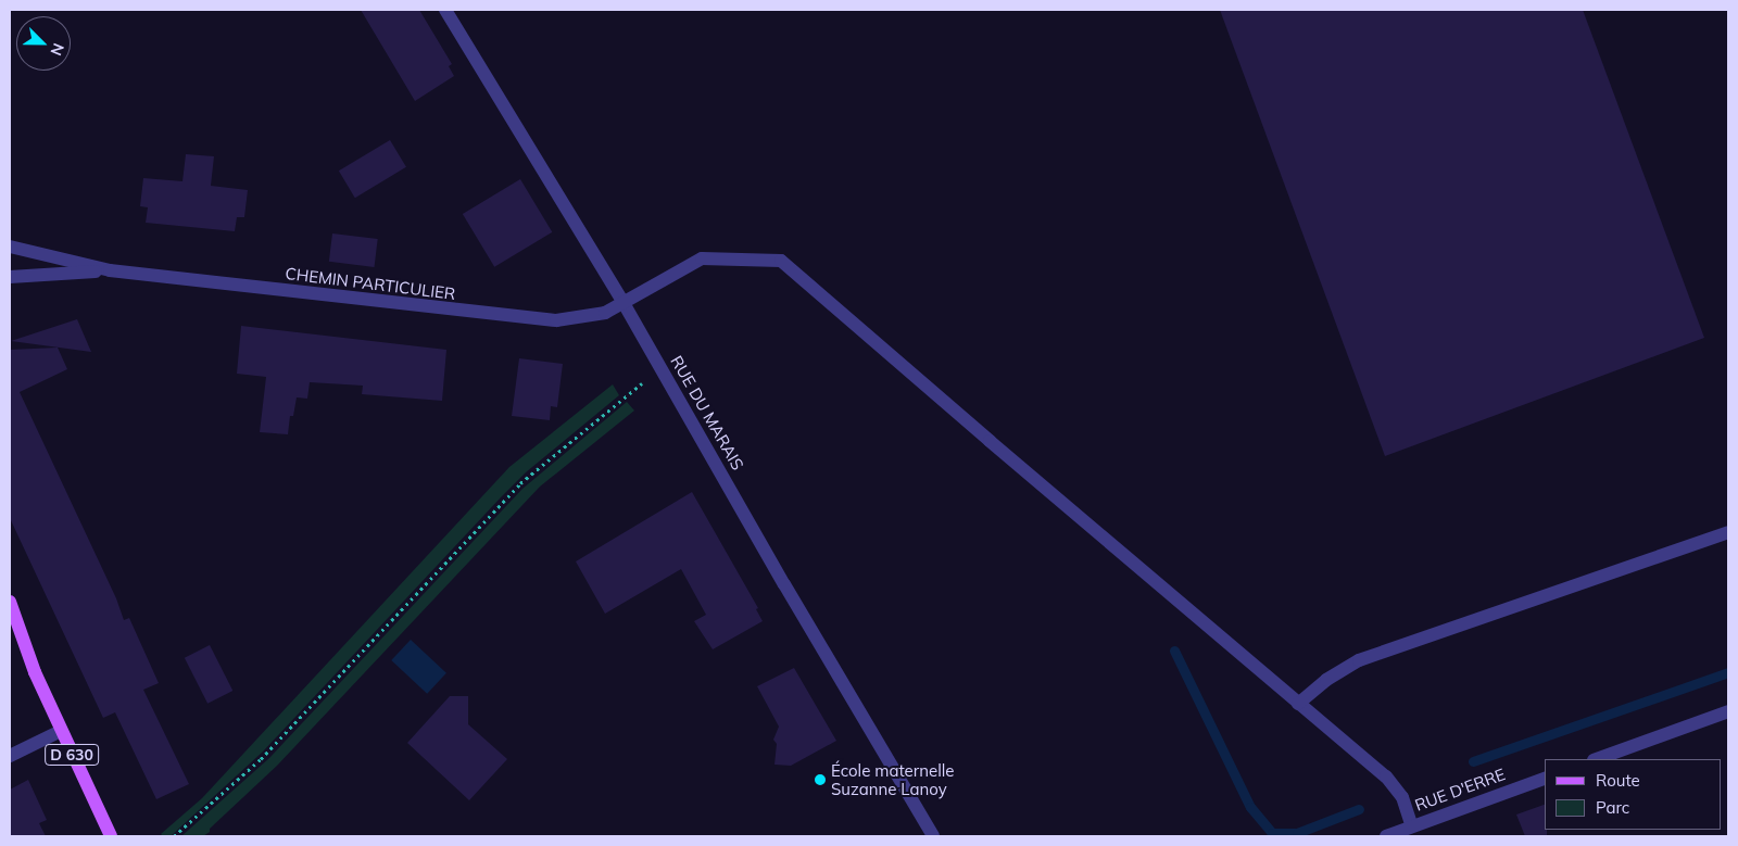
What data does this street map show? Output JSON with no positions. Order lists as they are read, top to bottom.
{
  "streets": {
    "main road": ["D 630"],
    "street": ["CHEMIN PARTICULIER", "RUE DU MARAIS", "RUE D'ERRE"]
  },
  "crossings": [
    ["CHEMIN PARTICULIER", "RUE DU MARAIS"],
    ["CHEMIN PARTICULIER", "RUE D'ERRE"]
  ],
  "places": ["École maternelle Suzanne Lanoy"],
  "legend": ["Route", "Parc"],
  "north": "bottom right"
}
